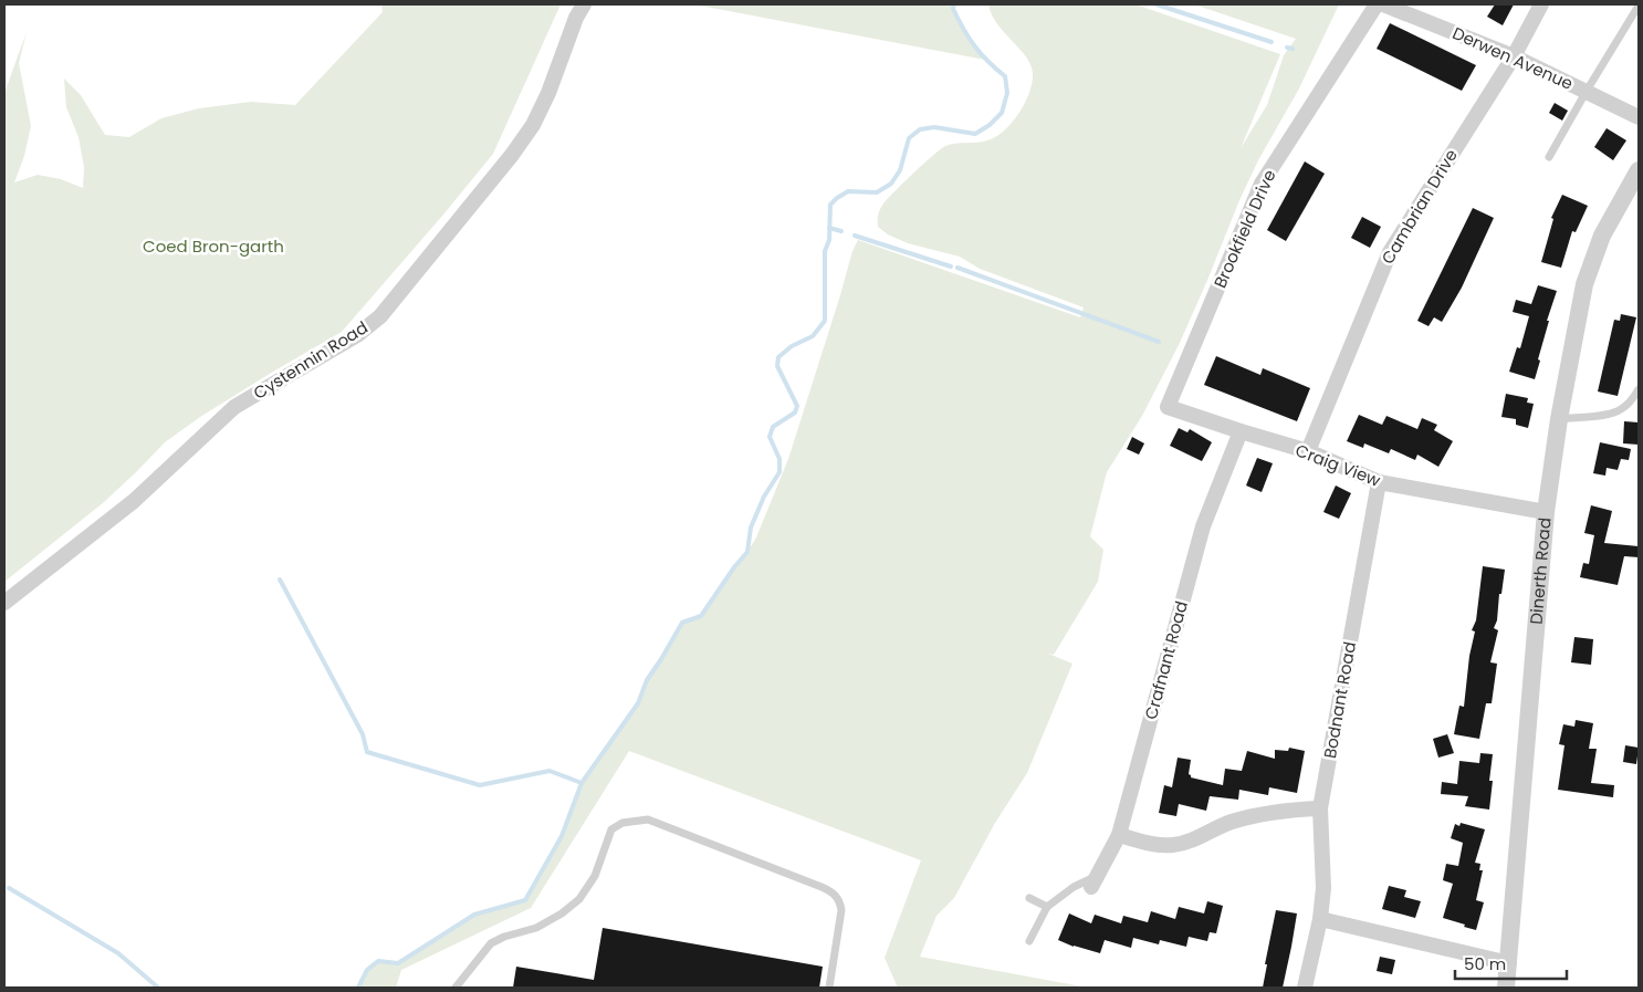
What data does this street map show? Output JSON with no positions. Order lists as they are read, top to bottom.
{
  "streets": {
    "street": [
      "Derwen Avenue",
      "Cambrian Drive",
      "Brookfield Drive",
      "Cystennin Road",
      "Craig View",
      "Dinerth Road",
      "Crafnant Road",
      "Bodnant Road"
    ]
  },
  "crossings": [
    ["Derwen Avenue", "Cambrian Drive"],
    ["Cambrian Drive", "Craig View"],
    ["Brookfield Drive", "Craig View"],
    ["Craig View", "Dinerth Road"],
    ["Craig View", "Crafnant Road"],
    ["Craig View", "Bodnant Road"]
  ],
  "parks": ["Coed Bron-garth"],
  "scale_bar": "50 m"
}
